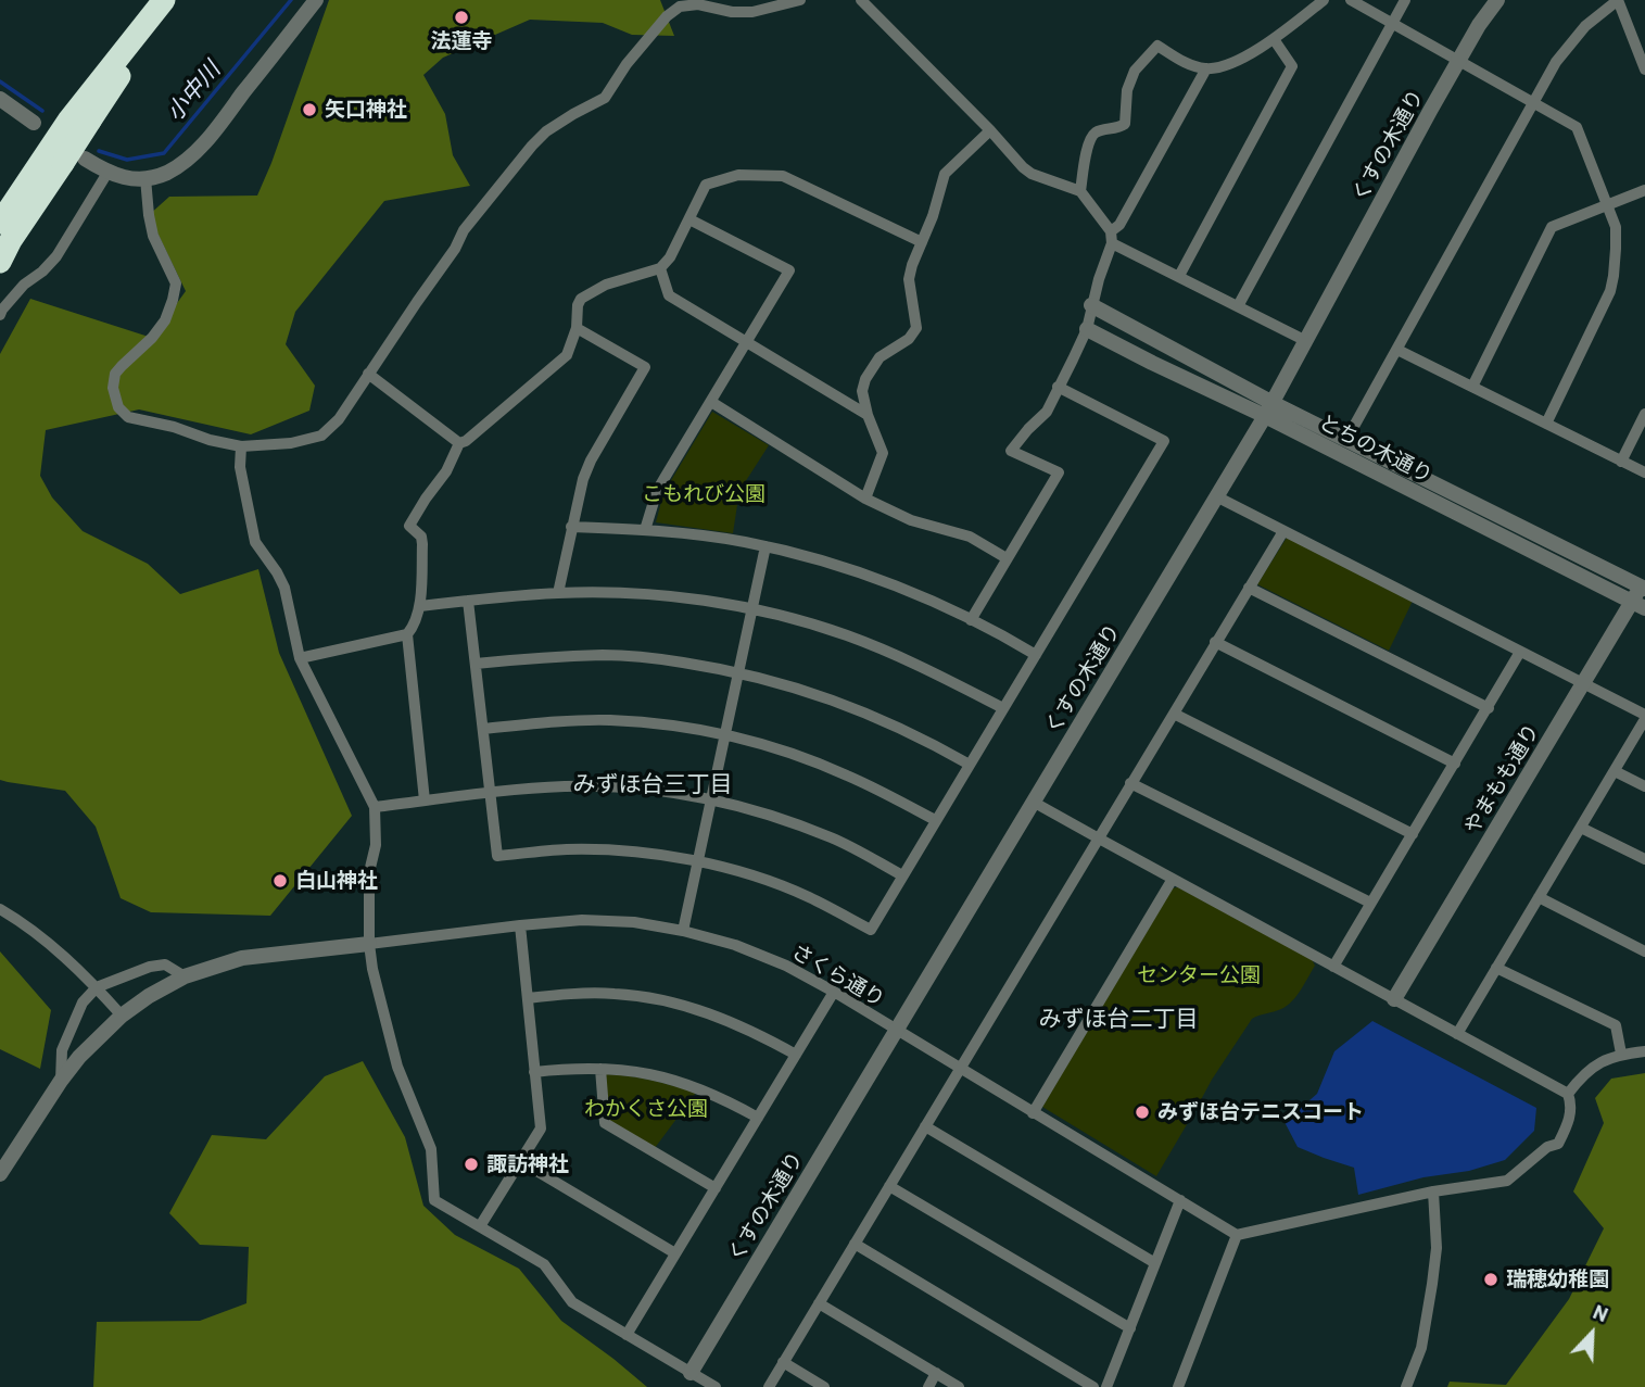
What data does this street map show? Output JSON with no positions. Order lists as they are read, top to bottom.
{
  "streets": {
    "street": [
      "くすの木通り",
      "とちの木通り",
      "やまもも通り",
      "さくら通り"
    ]
  },
  "crossings": [
    ["くすの木通り", "とちの木通り"],
    ["くすの木通り", "さくら通り"],
    ["とちの木通り", "やまもも通り"]
  ],
  "districts": ["みずほ台三丁目", "みずほ台二丁目"],
  "water": ["小中川"],
  "parks": ["こもれび公園", "センター公園", "わかくさ公園"],
  "places": [
    "法蓮寺",
    "矢口神社",
    "白山神社",
    "みずほ台テニスコート",
    "諏訪神社",
    "瑞穂幼稚園"
  ],
  "north": "top right"
}
